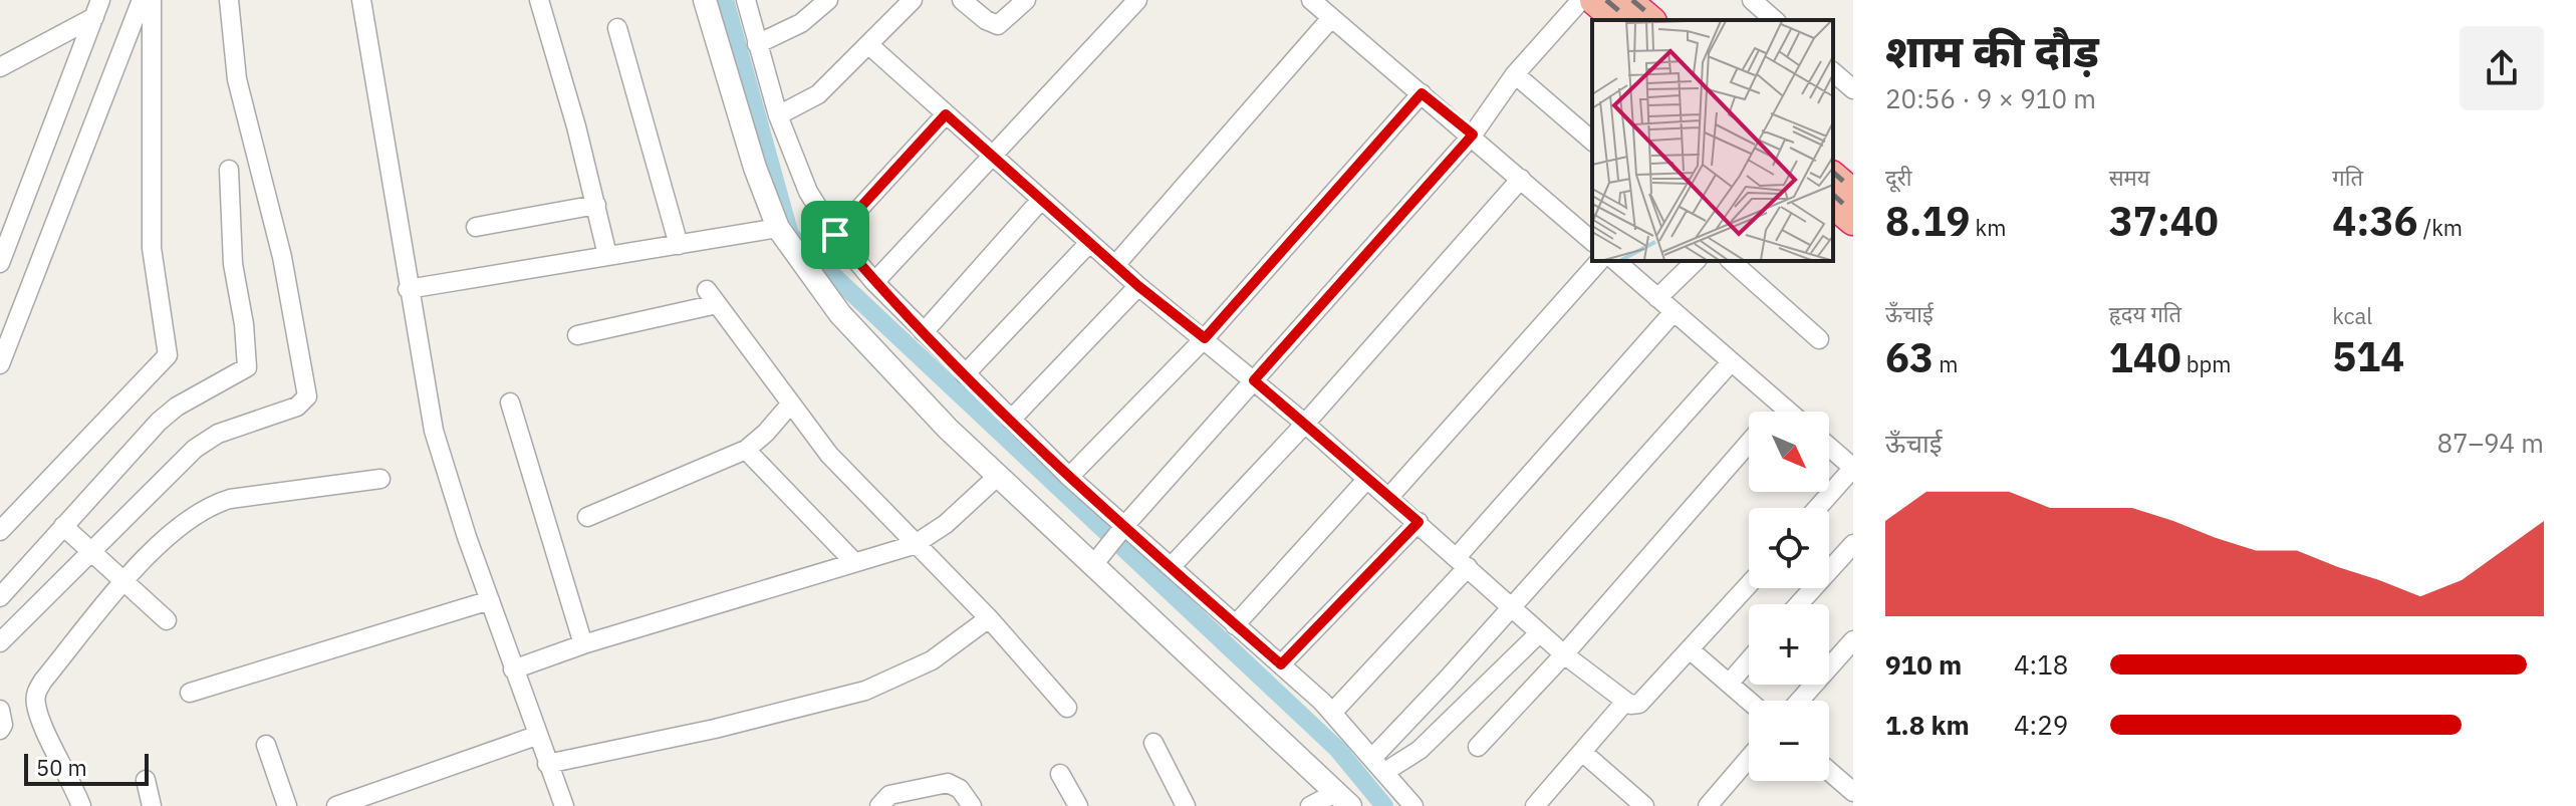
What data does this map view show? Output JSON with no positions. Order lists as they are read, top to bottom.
{
  "scale_bar": "50 m",
  "north": "bottom right",
  "page": {
    "heading": ["शाम की दौड़", "20:56 · 9 × 910 m"],
    "stats": [
      ["दूरी", "8.19 km"],
      ["समय", "37:40"],
      ["गति", "4:36 /km"],
      ["ऊँचाई", "63 m"],
      ["हृदय गति", "140 bpm"],
      ["kcal", "514"]
    ],
    "chart": ["ऊँचाई", "87–94 m"],
    "map_buttons": ["+", "−"],
    "list": [
      {
        "name": "910 m",
        "note": "4:18"
      },
      {
        "name": "1.8 km",
        "note": "4:29"
      }
    ],
    "scale": "50 m"
  }
}
